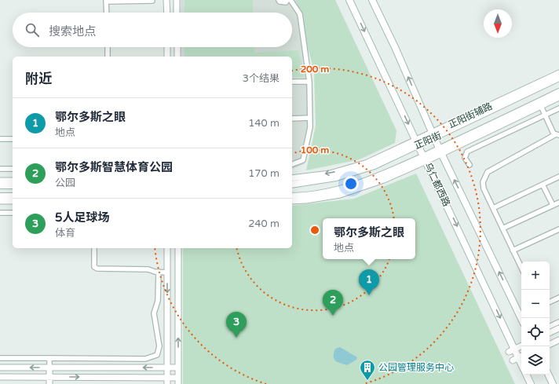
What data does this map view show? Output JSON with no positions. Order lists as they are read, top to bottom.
{
  "streets": {
    "main road": ["正阳街", "乌仁都西路"],
    "street": ["正阳街辅路"]
  },
  "crossings": [
    ["正阳街辅路", "正阳街"],
    ["正阳街辅路", "乌仁都西路"],
    ["正阳街", "乌仁都西路"]
  ],
  "places": {
    "building": ["公园管理服务中心"]
  },
  "north": "bottom",
  "page": {
    "search": "搜索地点",
    "heading": ["附近", "3个结果"],
    "list": [
      {
        "mark": "1",
        "name": "鄂尔多斯之眼",
        "note": "地点",
        "value": "140 m"
      },
      {
        "mark": "2",
        "name": "鄂尔多斯智慧体育公园",
        "note": "公园",
        "value": "170 m"
      },
      {
        "mark": "3",
        "name": "5人足球场",
        "note": "体育",
        "value": "240 m"
      }
    ],
    "popup": ["鄂尔多斯之眼", "地点"],
    "map_buttons": ["+", "−"],
    "pins": ["1", "2", "3"]
  },
  "rings": ["200 m", "100 m"]
}
